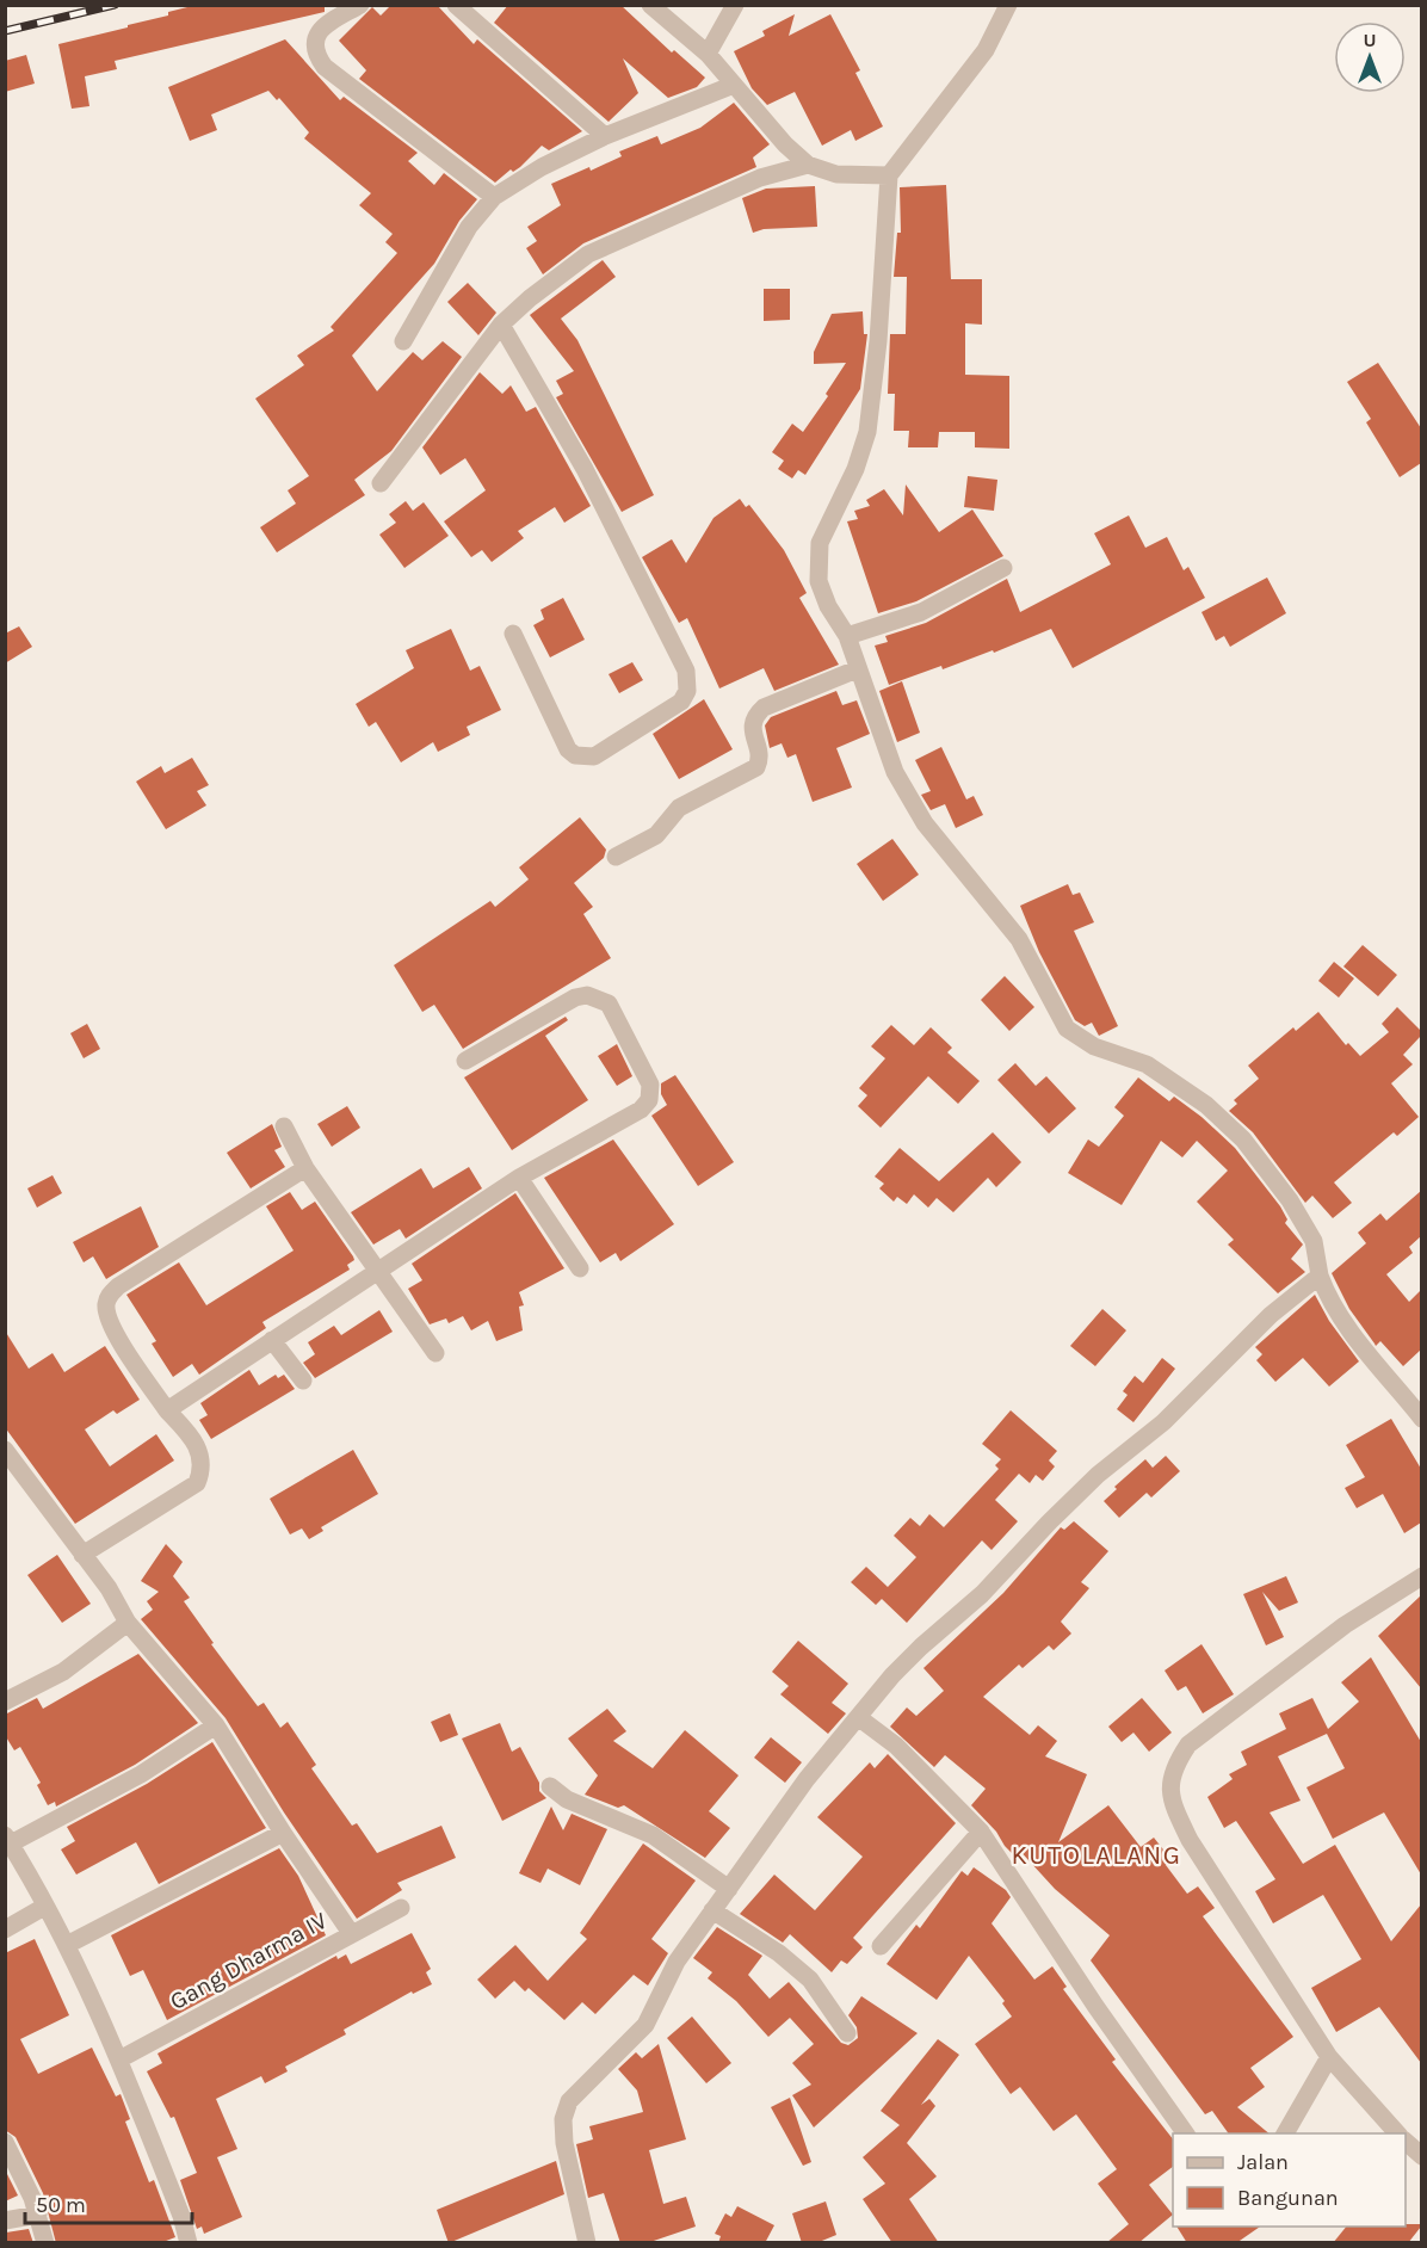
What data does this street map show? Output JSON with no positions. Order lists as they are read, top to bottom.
{
  "streets": {
    "street": ["Gang Dharma IV"]
  },
  "districts": ["KUTOLALANG"],
  "legend": ["Jalan", "Bangunan"],
  "scale_bar": "50 m",
  "north": "top"
}
